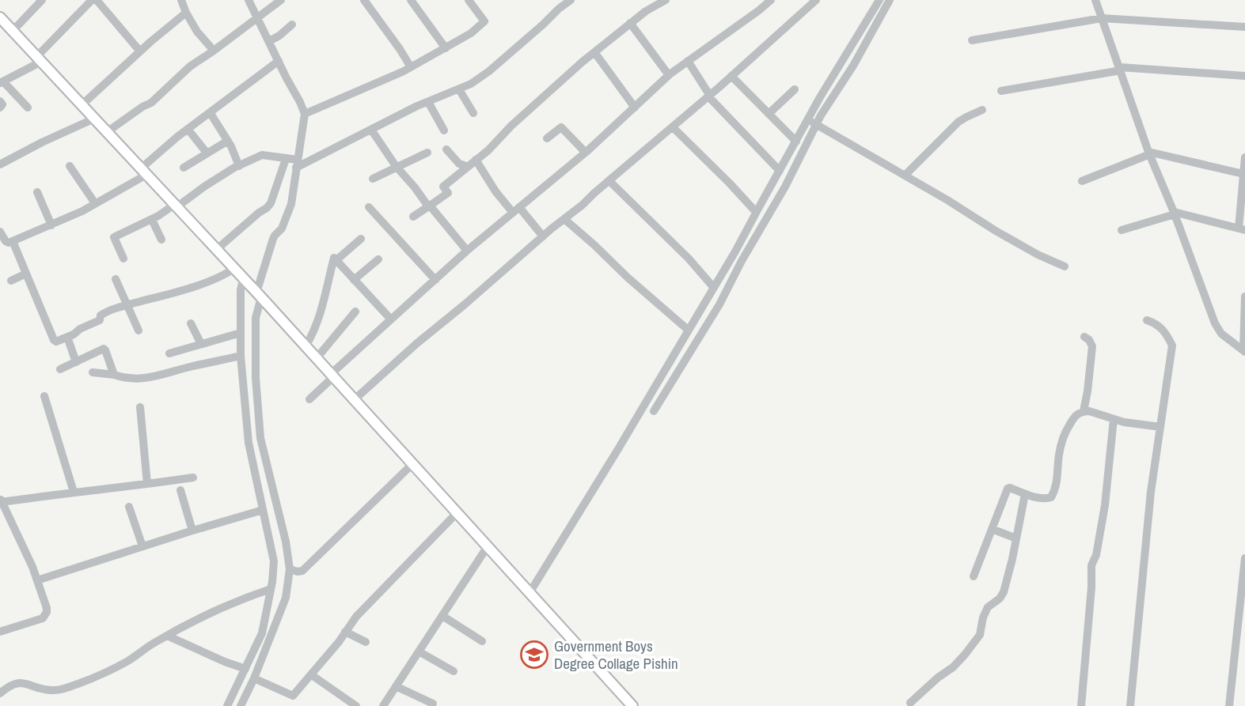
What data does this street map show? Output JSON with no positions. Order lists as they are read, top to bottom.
{
  "places": {
    "school or university": ["Government Boys Degree Collage Pishin"]
  }
}
